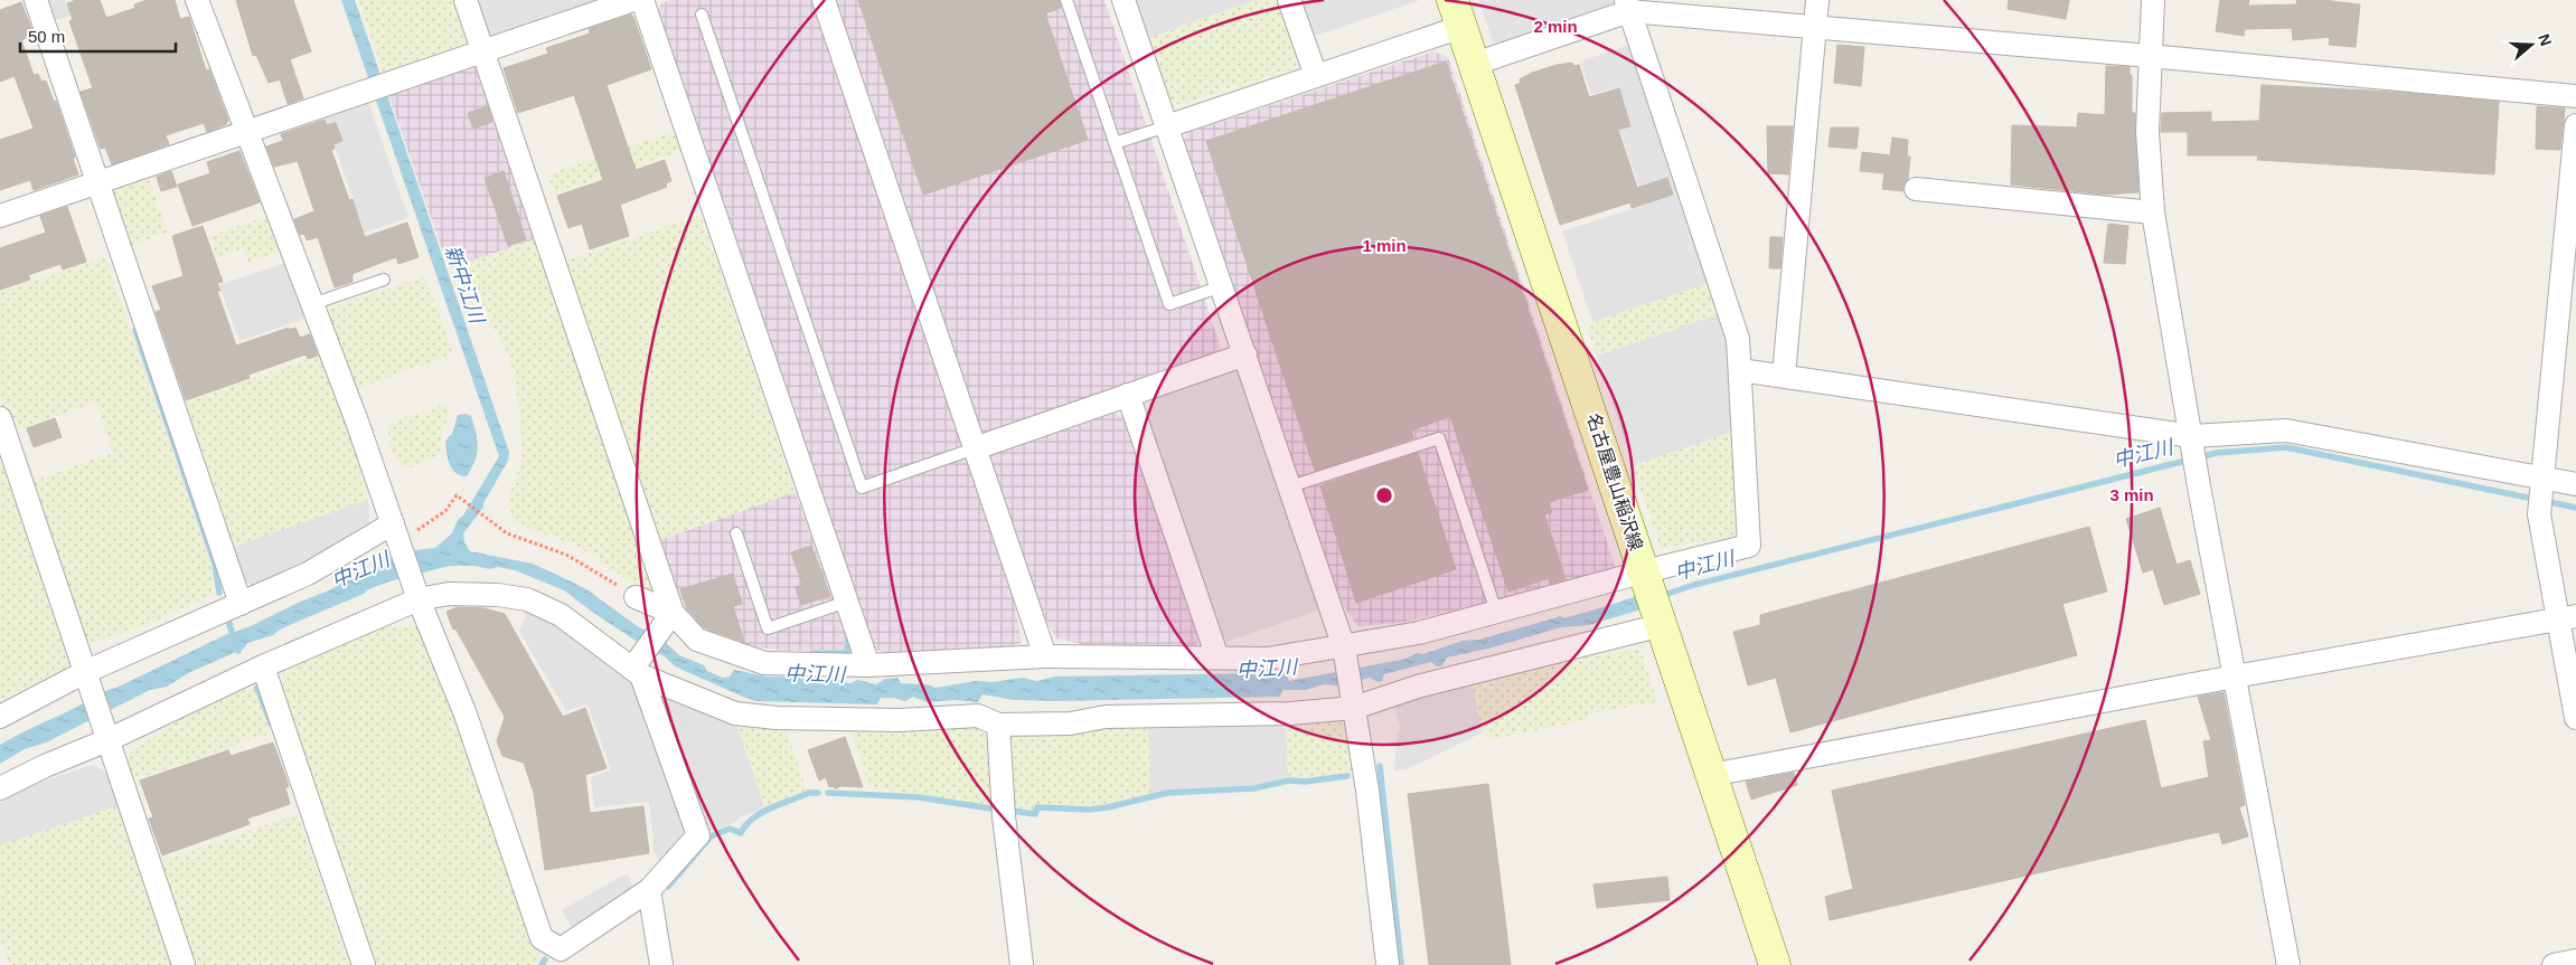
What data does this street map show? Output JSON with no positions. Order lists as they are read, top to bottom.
{
  "streets": {
    "main road": ["名古屋豊山稲沢線"]
  },
  "water": ["新中江川", "中江川"],
  "scale_bar": "50 m",
  "north": "right",
  "rings": ["2 min", "1 min", "3 min"]
}
